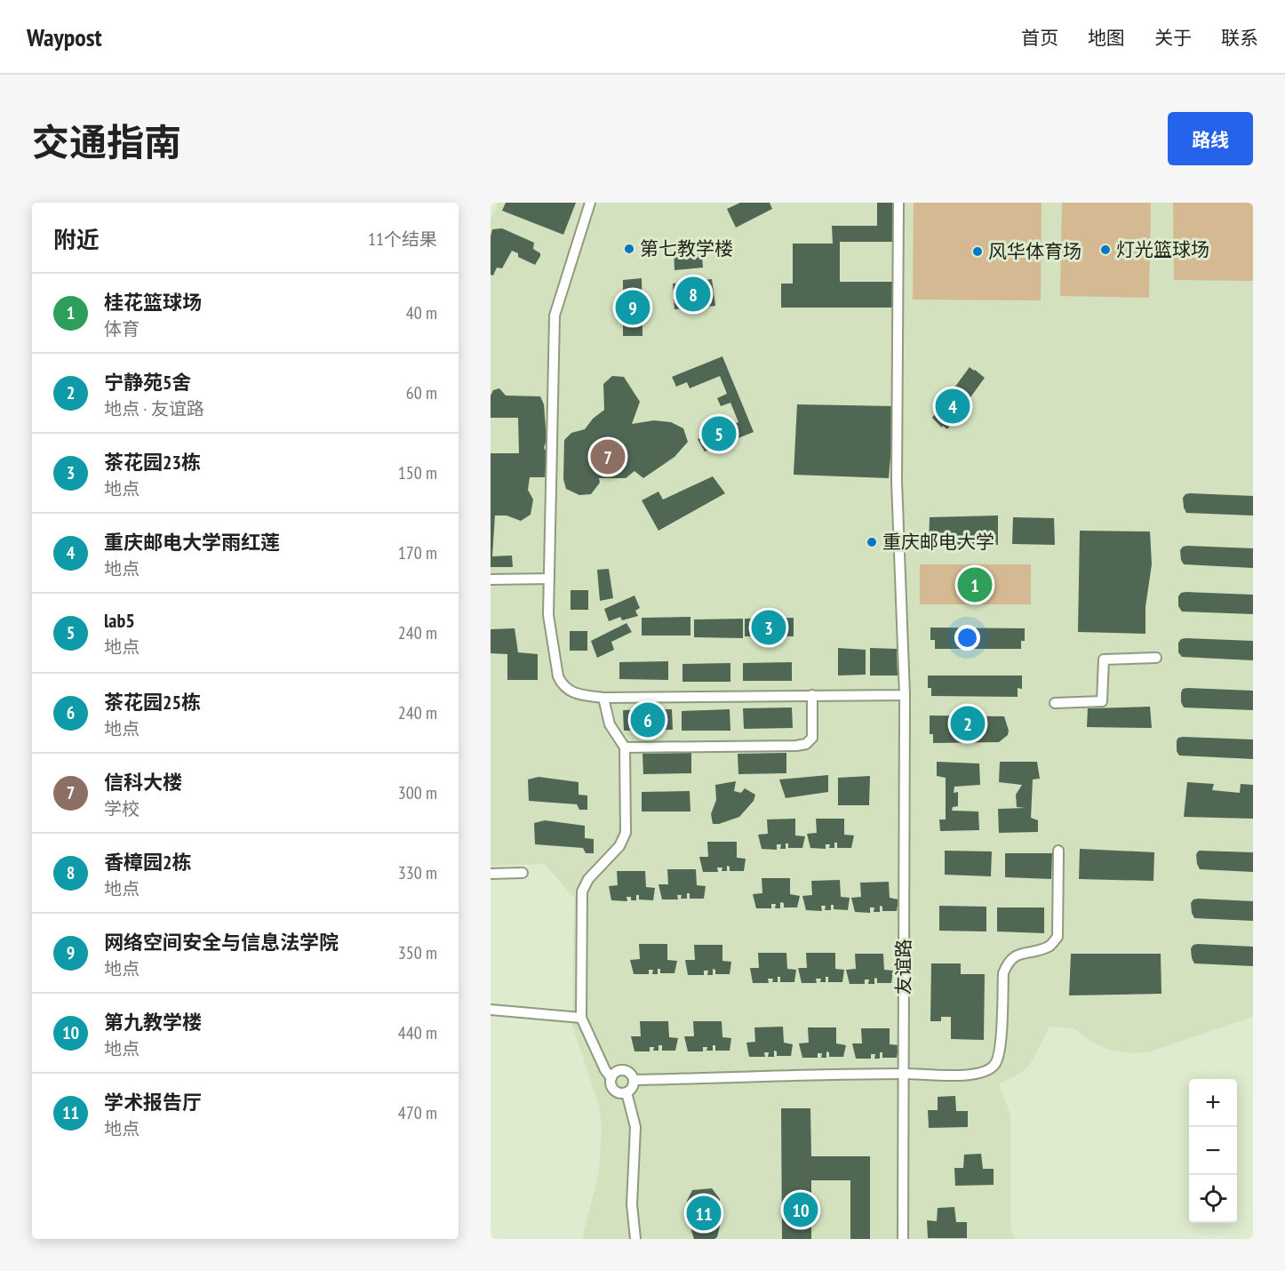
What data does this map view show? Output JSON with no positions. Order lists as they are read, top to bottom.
{
  "streets": {
    "street": ["友谊路"]
  },
  "places": [
    "第七教学楼",
    "灯光篮球场",
    "风华体育场",
    "重庆邮电大学"
  ],
  "page": {
    "header": "Waypost",
    "nav": [
      "首页",
      "地图",
      "关于",
      "联系"
    ],
    "title": "交通指南",
    "buttons": "路线",
    "heading": ["附近", "11个结果"],
    "list": [
      {
        "mark": "1",
        "name": "桂花篮球场",
        "note": "体育",
        "value": "40 m"
      },
      {
        "mark": "2",
        "name": "宁静苑5舍",
        "note": "地点 · 友谊路",
        "value": "60 m"
      },
      {
        "mark": "3",
        "name": "茶花园23栋",
        "note": "地点",
        "value": "150 m"
      },
      {
        "mark": "4",
        "name": "重庆邮电大学雨红莲",
        "note": "地点",
        "value": "170 m"
      },
      {
        "mark": "5",
        "name": "lab5",
        "note": "地点",
        "value": "240 m"
      },
      {
        "mark": "6",
        "name": "茶花园25栋",
        "note": "地点",
        "value": "240 m"
      },
      {
        "mark": "7",
        "name": "信科大楼",
        "note": "学校",
        "value": "300 m"
      },
      {
        "mark": "8",
        "name": "香樟园2栋",
        "note": "地点",
        "value": "330 m"
      },
      {
        "mark": "9",
        "name": "网络空间安全与信息法学院",
        "note": "地点",
        "value": "350 m"
      },
      {
        "mark": "10",
        "name": "第九教学楼",
        "note": "地点",
        "value": "440 m"
      },
      {
        "mark": "11",
        "name": "学术报告厅",
        "note": "地点",
        "value": "470 m"
      }
    ],
    "pins": [
      "8",
      "9",
      "4",
      "5",
      "7",
      "1",
      "3",
      "6",
      "2",
      "10",
      "11"
    ],
    "map_buttons": ["+", "−"]
  }
}
